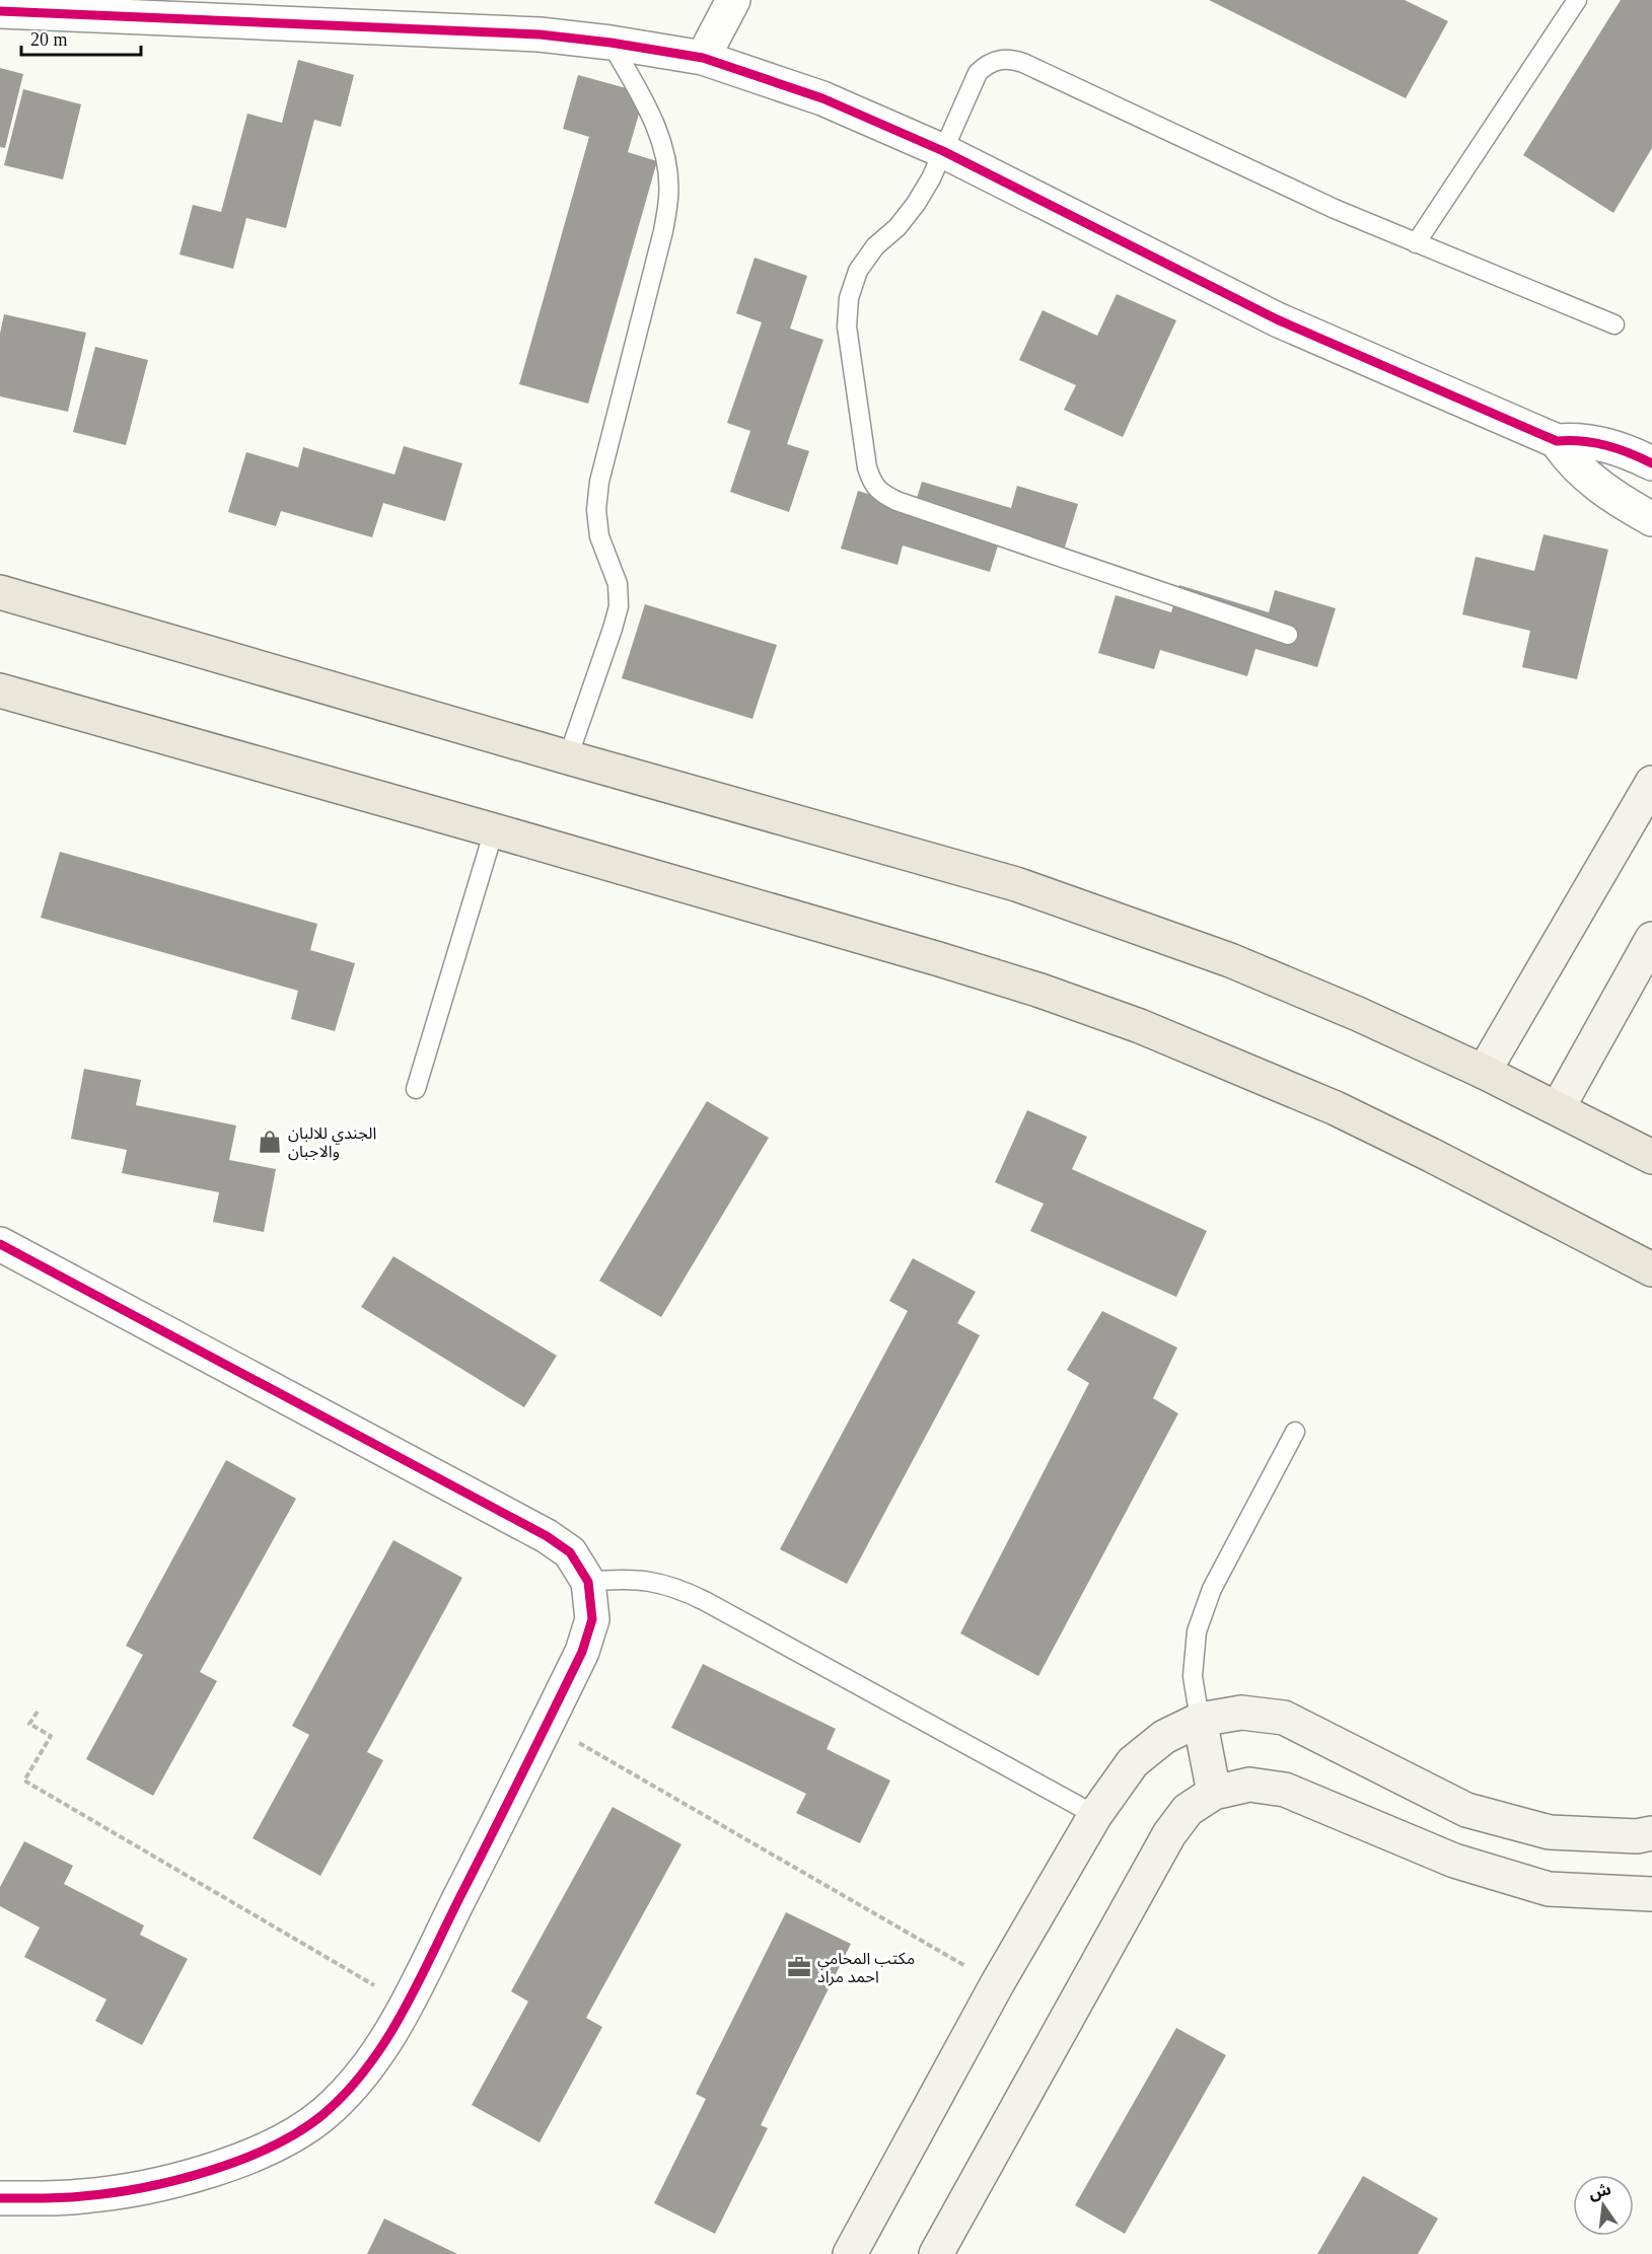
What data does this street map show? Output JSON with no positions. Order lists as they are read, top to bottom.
{
  "places": {
    "shop": ["الجندي للالبان والاجبان"],
    "office": ["مكتب المحامي احمد مراد"]
  },
  "scale_bar": "20 m",
  "north": "top"
}
